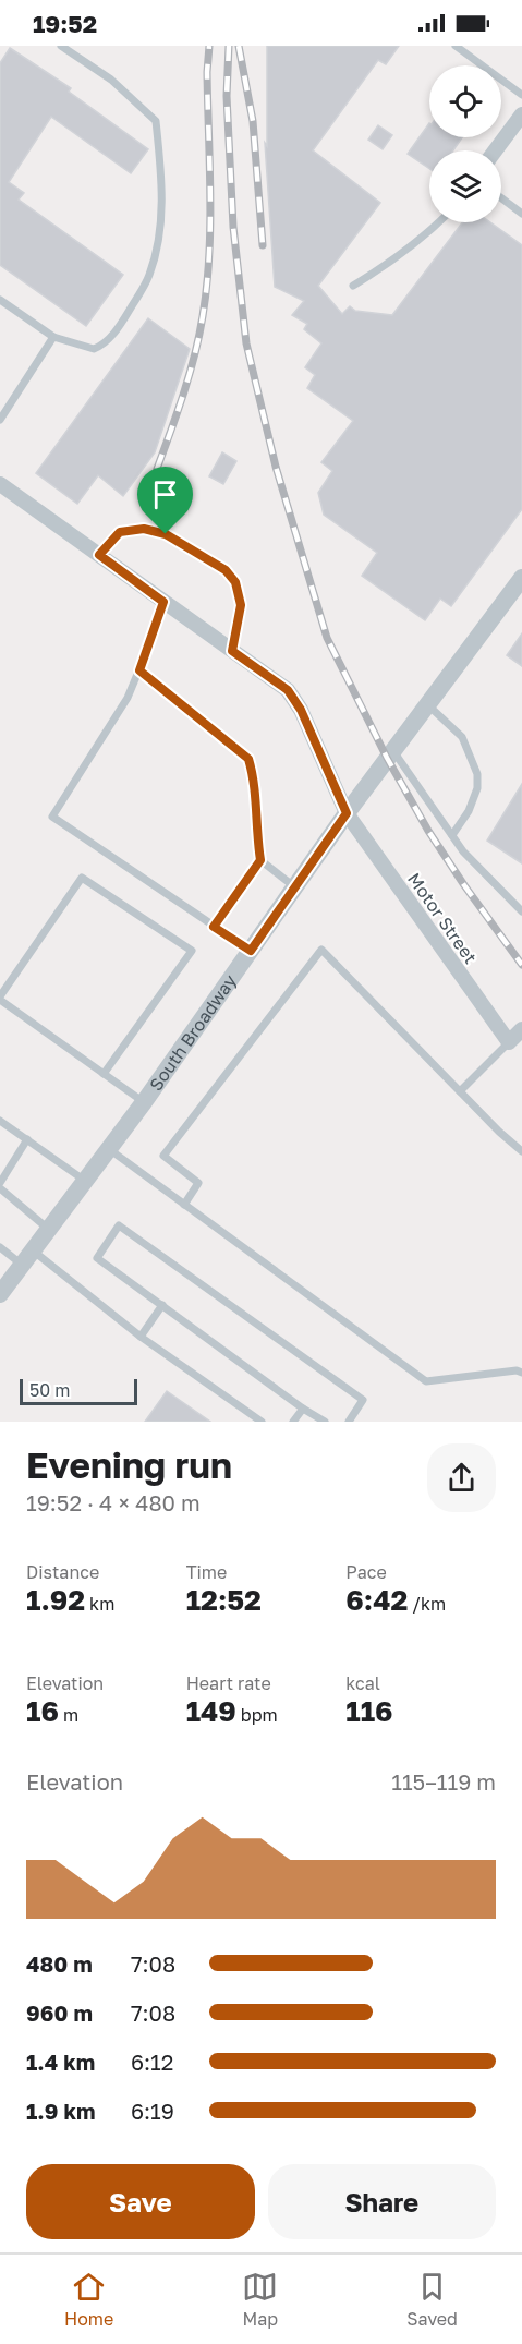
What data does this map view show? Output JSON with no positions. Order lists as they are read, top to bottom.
{
  "streets": {
    "street": ["Motor Street", "South Broadway"]
  },
  "crossings": [
    ["Motor Street", "South Broadway"]
  ],
  "scale_bar": "50 m",
  "page": {
    "status": "19:52",
    "scale": "50 m",
    "heading": ["Evening run", "19:52 · 4 × 480 m"],
    "stats": [
      ["Distance", "1.92 km"],
      ["Time", "12:52"],
      ["Pace", "6:42 /km"],
      ["Elevation", "16 m"],
      ["Heart rate", "149 bpm"],
      ["kcal", "116"]
    ],
    "chart": ["Elevation", "115–119 m"],
    "list": [
      {
        "name": "480 m",
        "note": "7:08"
      },
      {
        "name": "960 m",
        "note": "7:08"
      },
      {
        "name": "1.4 km",
        "note": "6:12"
      },
      {
        "name": "1.9 km",
        "note": "6:19"
      }
    ],
    "buttons": ["Save", "Share"],
    "tabs": ["Home", "Map", "Saved"]
  }
}
